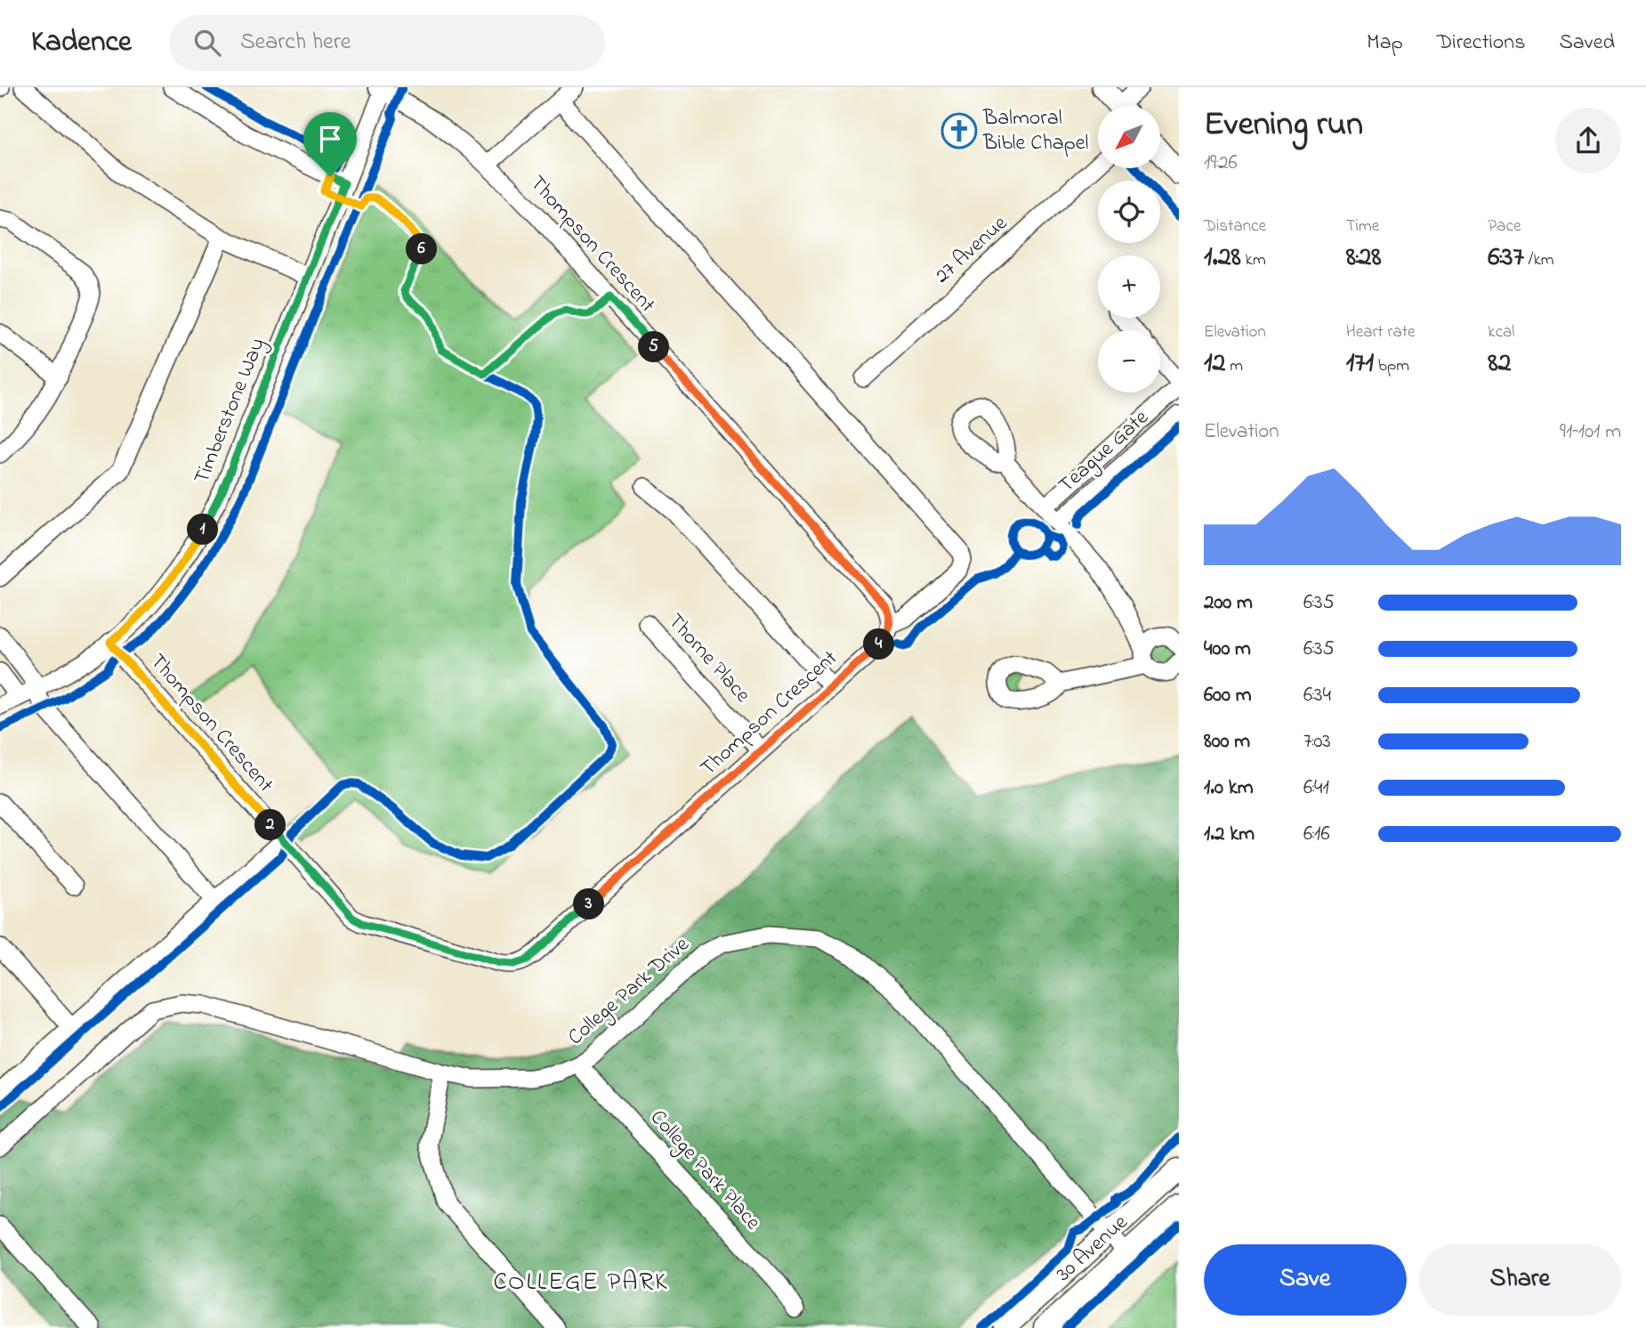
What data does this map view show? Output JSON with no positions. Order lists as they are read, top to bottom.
{
  "streets": {
    "main road": ["30 Avenue"],
    "street": [
      "Thompson Crescent",
      "27 Avenue",
      "Timberstone Way",
      "Teague Gate",
      "Thorne Place",
      "College Park Drive",
      "College Park Place"
    ]
  },
  "crossings": [
    ["Thompson Crescent", "Timberstone Way"],
    ["Thompson Crescent", "Thorne Place"],
    ["College Park Drive", "College Park Place"],
    ["College Park Drive", "30 Avenue"]
  ],
  "districts": ["COLLEGE PARK"],
  "places": {
    "church": ["Balmoral Bible Chapel"]
  },
  "north": "bottom left",
  "page": {
    "header": "Kadence",
    "search": "Search here",
    "nav": ["Map", "Directions", "Saved"],
    "heading": ["Evening run", "19:26"],
    "map_buttons": ["+", "−"],
    "stats": [
      ["Distance", "1.28 km"],
      ["Time", "8:28"],
      ["Pace", "6:37 /km"],
      ["Elevation", "12 m"],
      ["Heart rate", "171 bpm"],
      ["kcal", "82"]
    ],
    "pins": [
      "6",
      "5",
      "1",
      "4",
      "2",
      "3"
    ],
    "chart": ["Elevation", "91–101 m"],
    "list": [
      {
        "name": "200 m",
        "note": "6:35"
      },
      {
        "name": "400 m",
        "note": "6:35"
      },
      {
        "name": "600 m",
        "note": "6:34"
      },
      {
        "name": "800 m",
        "note": "7:03"
      },
      {
        "name": "1.0 km",
        "note": "6:41"
      },
      {
        "name": "1.2 km",
        "note": "6:16"
      }
    ],
    "buttons": ["Save", "Share"]
  }
}
